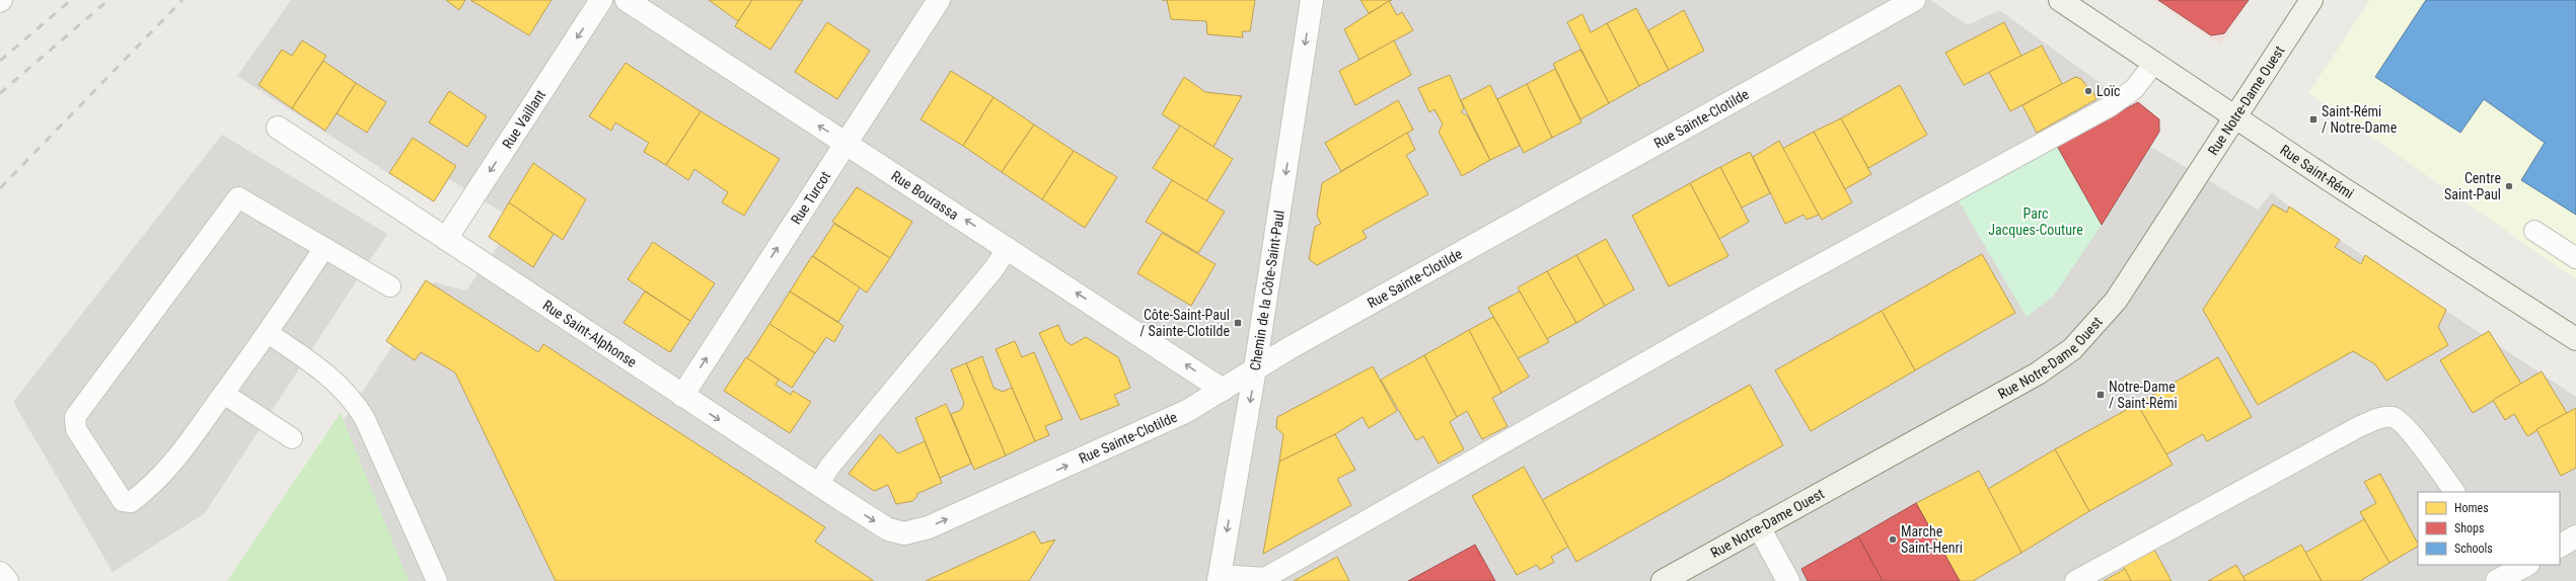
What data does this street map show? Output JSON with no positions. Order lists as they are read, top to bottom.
{
  "streets": {
    "main road": ["Rue Notre-Dame Ouest", "Rue Saint-Rémi"],
    "street": [
      "Rue Sainte-Clotilde",
      "Rue Vaillant",
      "Rue Bourassa",
      "Rue Turcot",
      "Chemin de la Côte-Saint-Paul",
      "Rue Saint-Alphonse"
    ]
  },
  "crossings": [
    ["Rue Notre-Dame Ouest", "Rue Saint-Rémi"],
    ["Rue Sainte-Clotilde", "Rue Bourassa"],
    ["Rue Sainte-Clotilde", "Chemin de la Côte-Saint-Paul"],
    ["Rue Sainte-Clotilde", "Rue Saint-Alphonse"],
    ["Rue Vaillant", "Rue Saint-Alphonse"],
    ["Rue Bourassa", "Rue Turcot"],
    ["Rue Turcot", "Rue Saint-Alphonse"]
  ],
  "one_way": [
    "Rue Vaillant",
    "Rue Bourassa",
    "Rue Turcot",
    "Chemin de la Côte-Saint-Paul"
  ],
  "parks": ["Parc Jacques-Couture"],
  "places": {
    "other": ["Loïc", "Centre Saint-Paul", "Marche Saint-Henri"],
    "transit": ["Saint-Rémi / Notre-Dame", "Côte-Saint-Paul / Sainte-Clotilde", "Notre-Dame / Saint-Rémi"]
  },
  "legend": ["Homes", "Shops", "Schools"]
}
